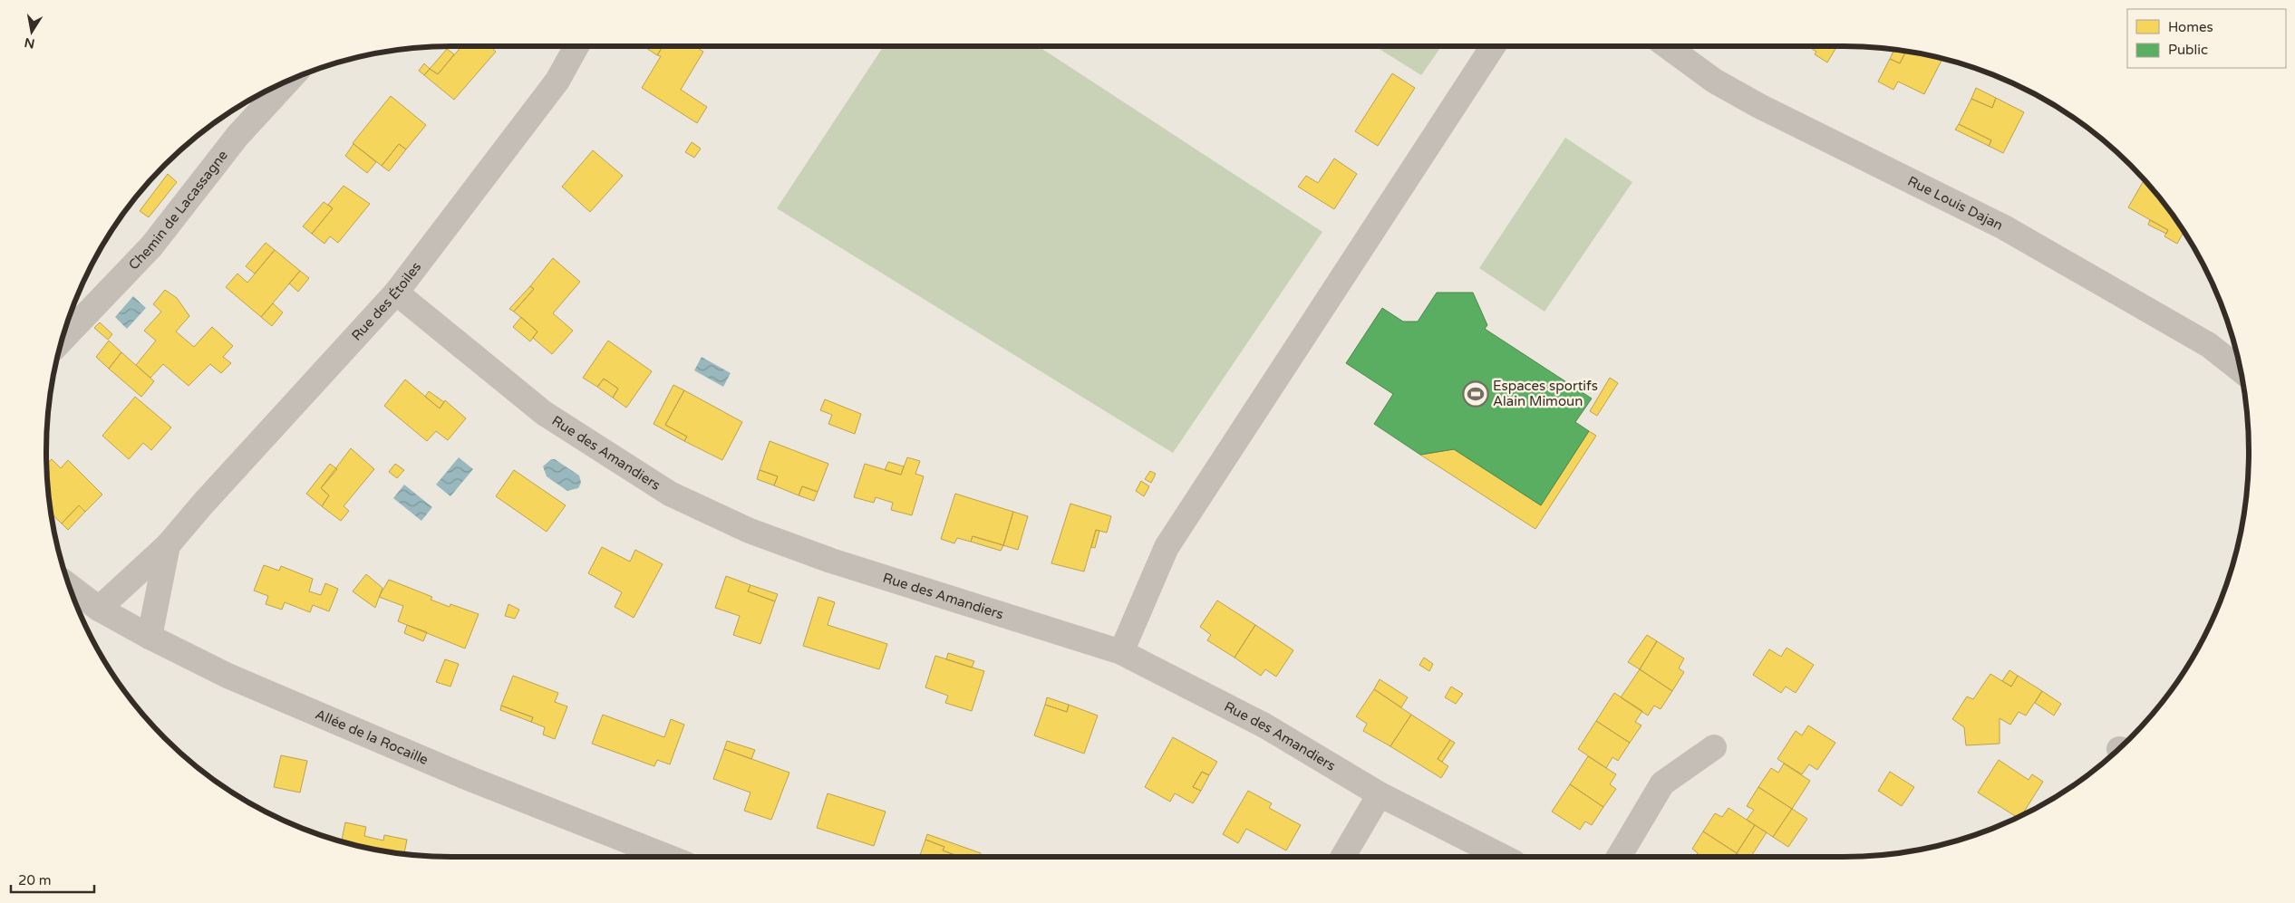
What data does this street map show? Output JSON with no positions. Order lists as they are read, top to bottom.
{
  "streets": {
    "street": [
      "Rue Louis Dajan",
      "Chemin de Lacassagne",
      "Rue des Étoiles",
      "Rue des Amandiers",
      "Allée de la Rocaille"
    ]
  },
  "crossings": [
    ["Rue des Étoiles", "Rue des Amandiers"],
    ["Rue des Étoiles", "Allée de la Rocaille"]
  ],
  "places": {
    "sports": ["Espaces sportifs Alain Mimoun"]
  },
  "legend": ["Homes", "Public"],
  "scale_bar": "20 m",
  "north": "bottom"
}
